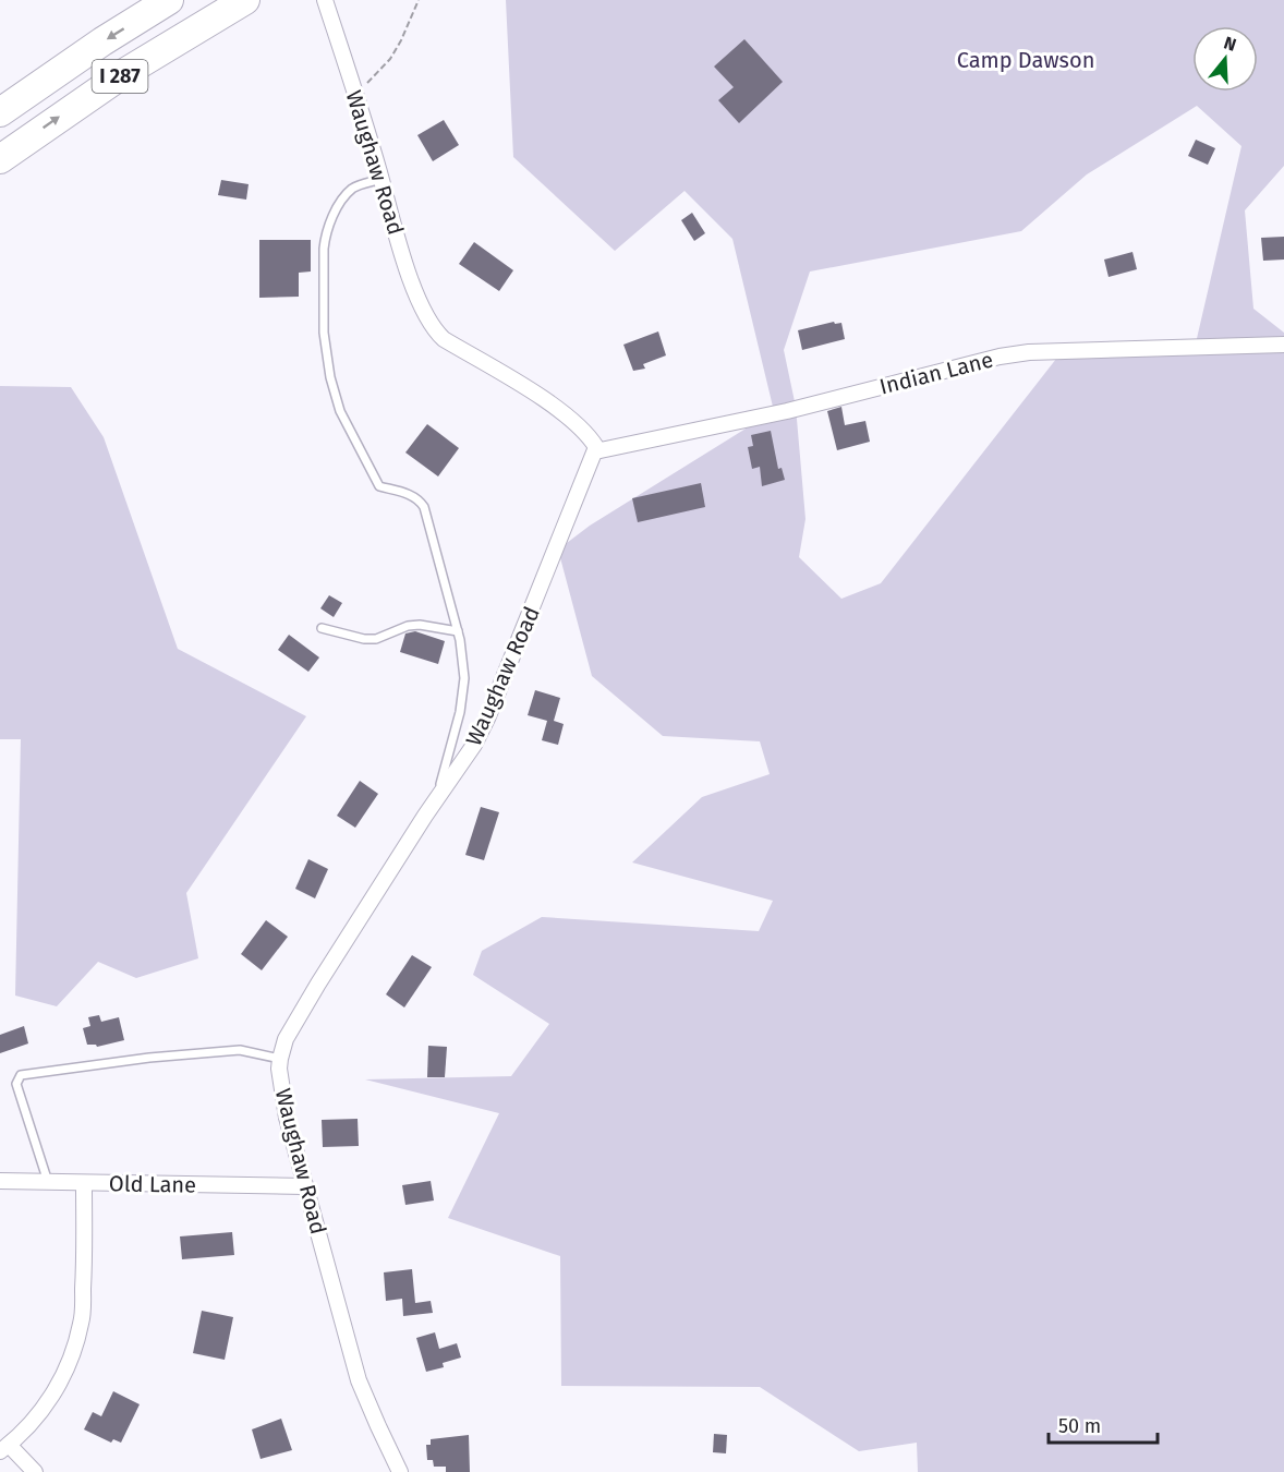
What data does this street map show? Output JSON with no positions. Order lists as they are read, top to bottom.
{
  "streets": {
    "highway": ["I 287"],
    "street": ["Waughaw Road", "Indian Lane", "Old Lane"]
  },
  "crossings": [
    ["Waughaw Road", "Indian Lane"],
    ["Waughaw Road", "Old Lane"]
  ],
  "parks": ["Camp Dawson"],
  "scale_bar": "50 m",
  "north": "top"
}
